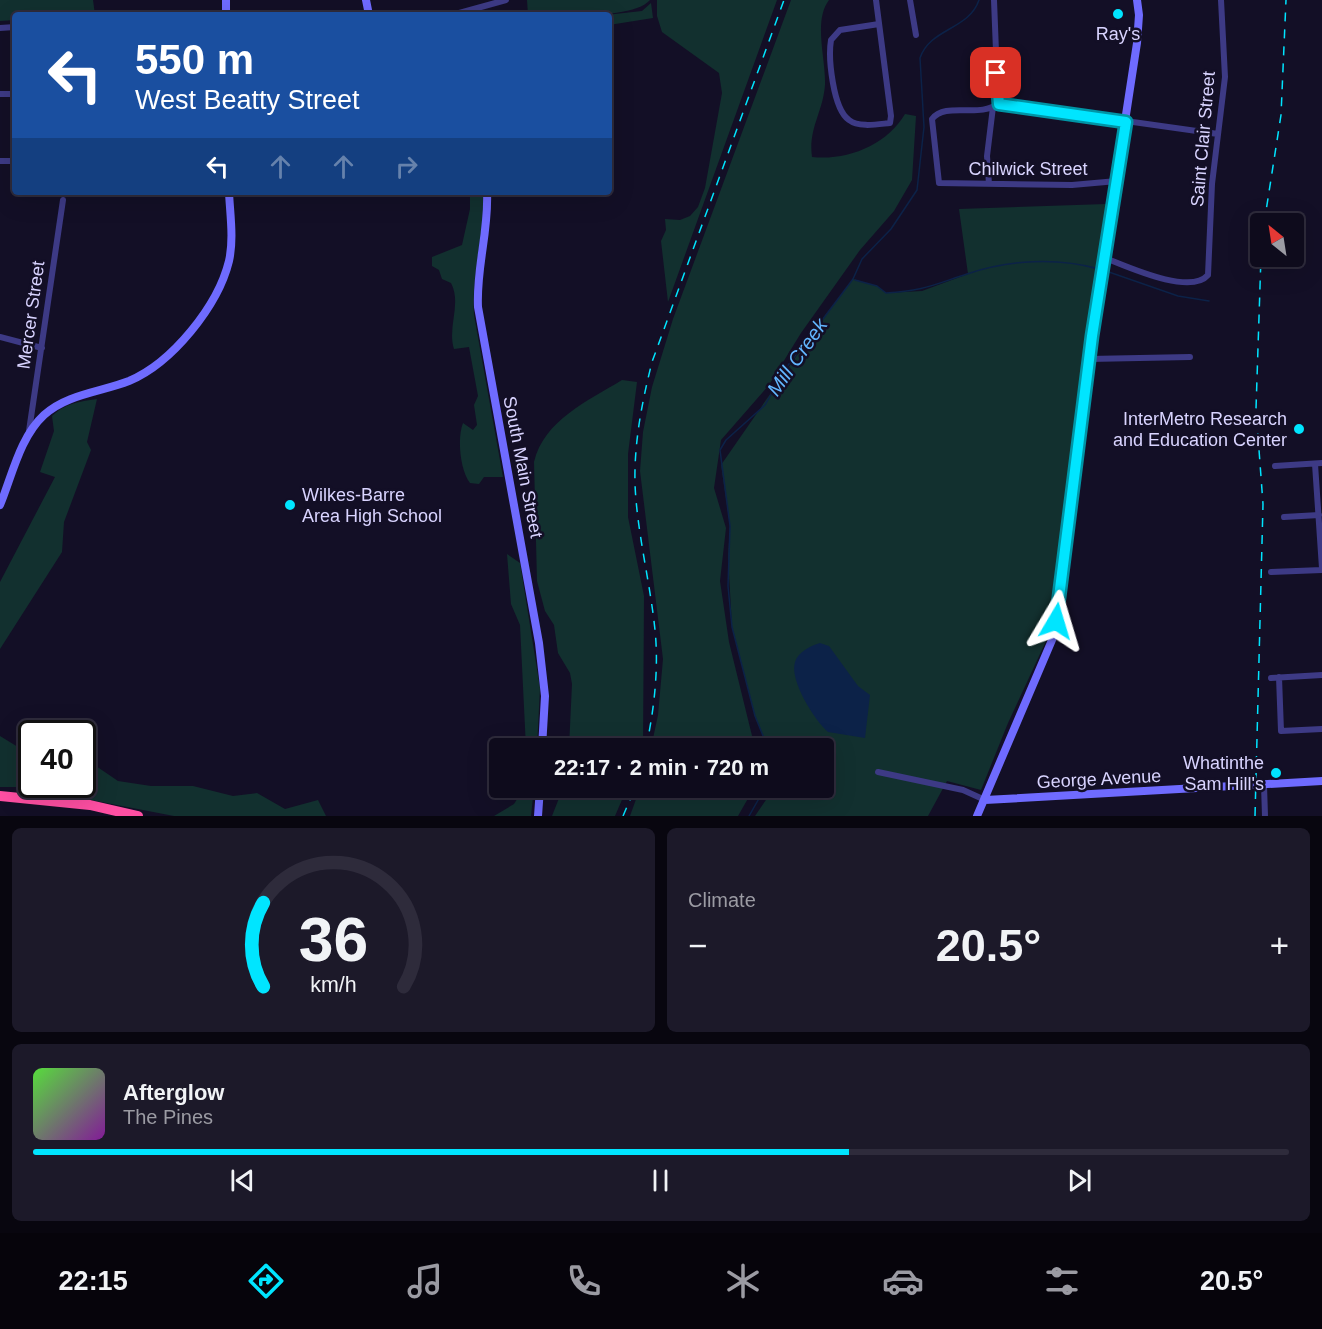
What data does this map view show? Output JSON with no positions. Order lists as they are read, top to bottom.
{
  "streets": {
    "street": [
      "Saint Clair Street",
      "Chilwick Street",
      "Mercer Street",
      "South Main Street",
      "George Avenue"
    ]
  },
  "water": ["Mill Creek"],
  "places": [
    "Ray's",
    "InterMetro Research and Education Center",
    "Wilkes-Barre Area High School",
    "Whatinthe Sam Hill's"
  ],
  "north": "top left",
  "page": {
    "turn": ["550 m", "West Beatty Street"],
    "limit": "40",
    "trip": "22:17 · 2 min · 720 m",
    "tile": "Climate",
    "heat": ["−", "20.5°", "+"],
    "song": ["Afterglow", "The Pines"],
    "tabs": ["22:15", "20.5°"],
    "gauge": ["36", "km/h"]
  }
}
